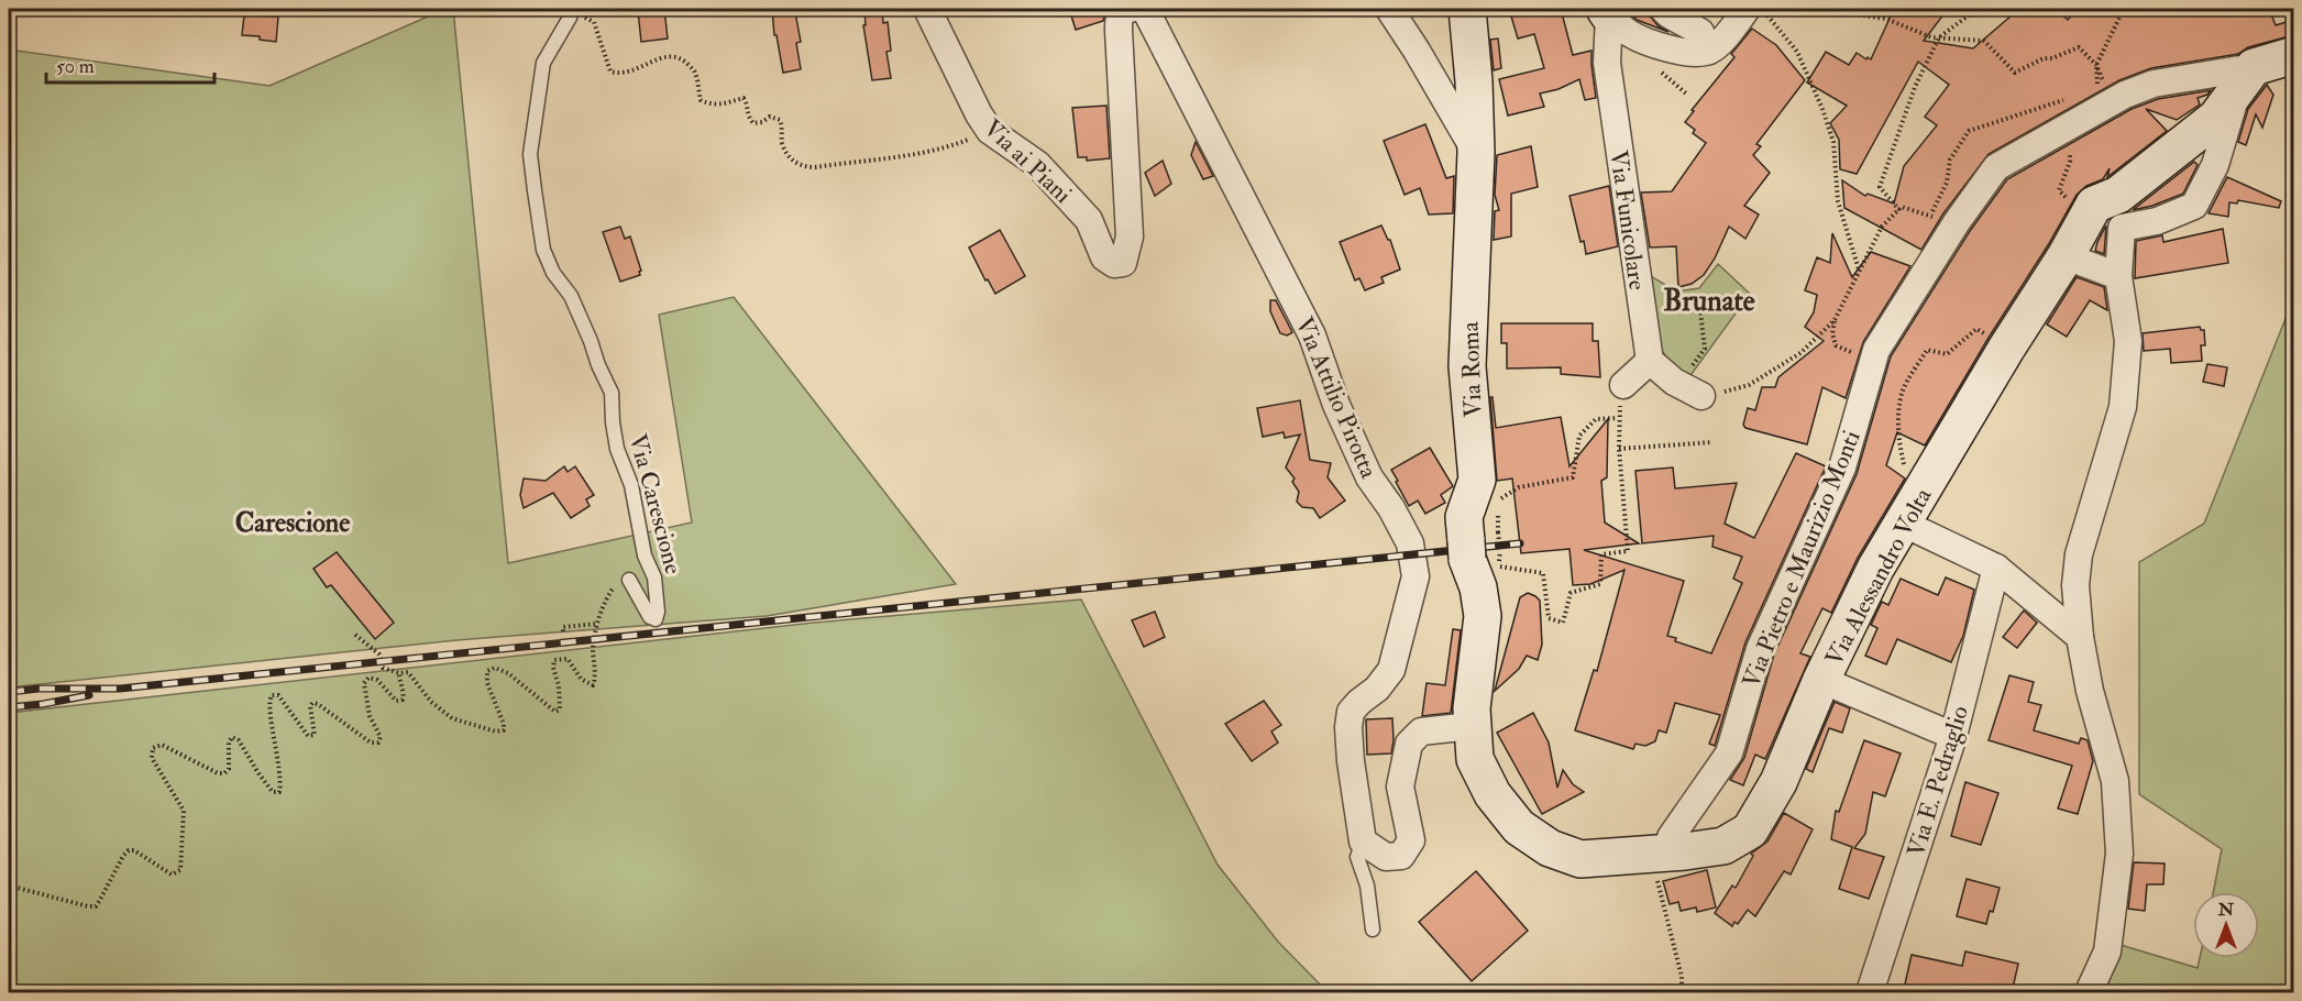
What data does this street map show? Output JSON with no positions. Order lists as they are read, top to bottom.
{
  "streets": {
    "street": [
      "Via ai Piani",
      "Via Funicolare",
      "Via Roma",
      "Via Attilio Pirotta",
      "Via Pietro e Maurizio Monti",
      "Via Alessandro Volta",
      "Via E. Pedraglio"
    ],
    "lane": ["Via Carescione"]
  },
  "crossings": [
    ["Via Roma", "Via Alessandro Volta"],
    ["Via Pietro e Maurizio Monti", "Via Alessandro Volta"]
  ],
  "districts": ["Brunate", "Carescione"],
  "scale_bar": "50 m",
  "north": "top"
}
